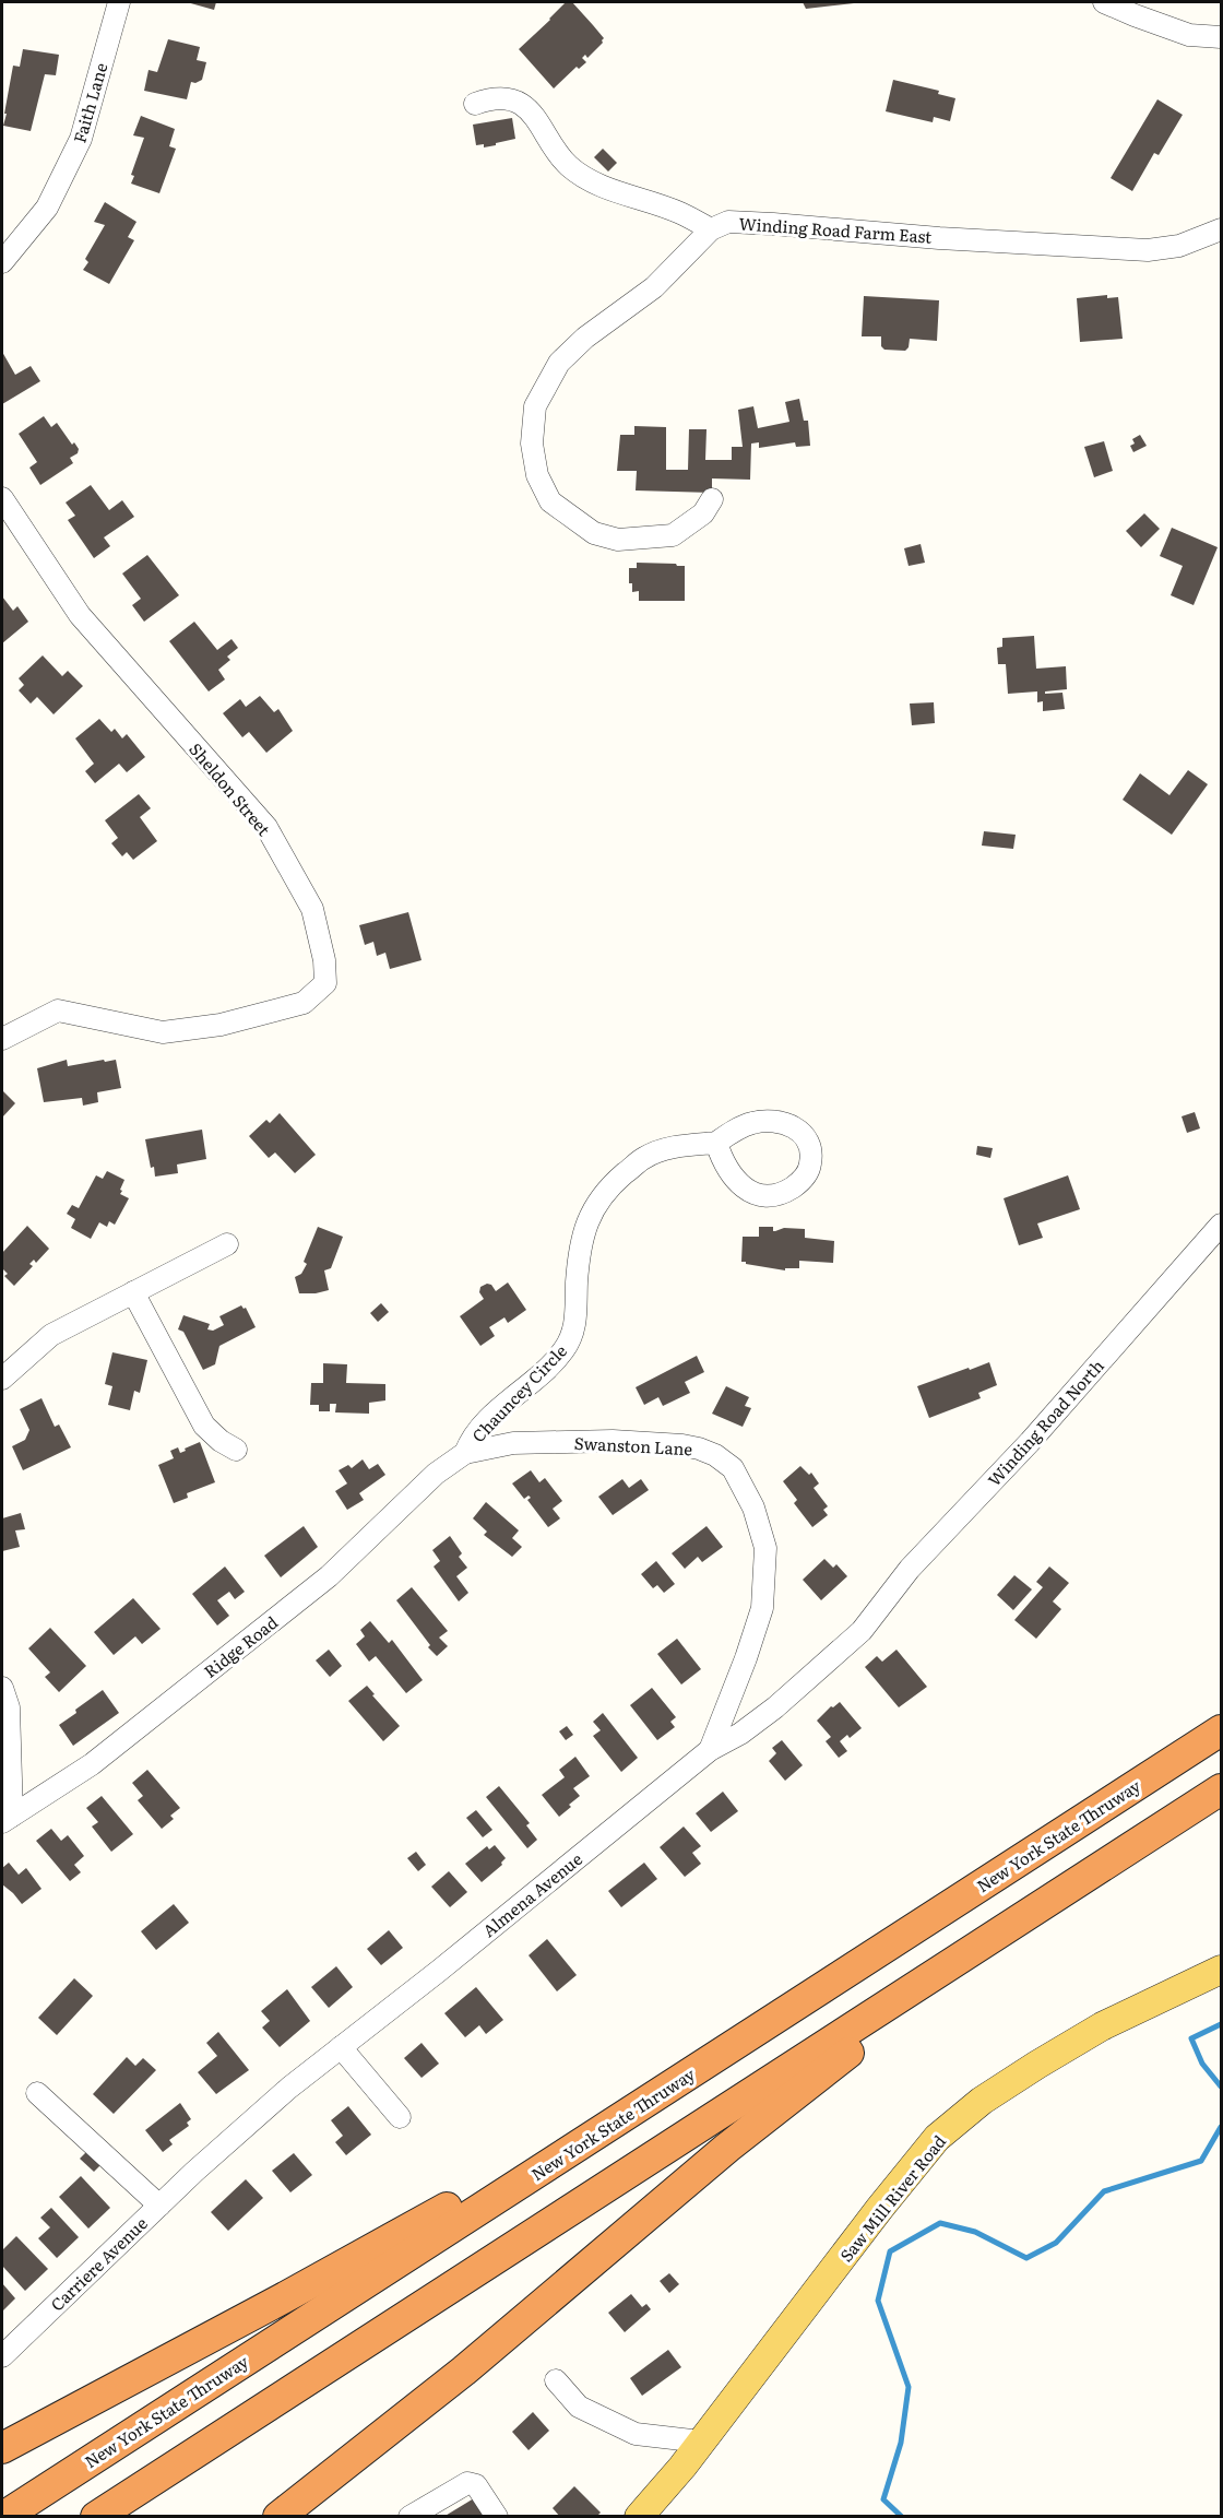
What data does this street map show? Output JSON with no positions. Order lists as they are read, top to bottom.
{
  "streets": {
    "highway": ["New York State Thruway"],
    "main road": ["Saw Mill River Road"],
    "street": [
      "Faith Lane",
      "Winding Road Farm East",
      "Sheldon Street",
      "Chauncey Circle",
      "Winding Road North",
      "Swanston Lane",
      "Ridge Road",
      "Almena Avenue",
      "Carriere Avenue"
    ]
  },
  "crossings": [
    ["Chauncey Circle", "Swanston Lane"],
    ["Chauncey Circle", "Ridge Road"],
    ["Winding Road North", "Almena Avenue"],
    ["Swanston Lane", "Ridge Road"],
    ["Swanston Lane", "Almena Avenue"],
    ["Almena Avenue", "Carriere Avenue"]
  ]
}
